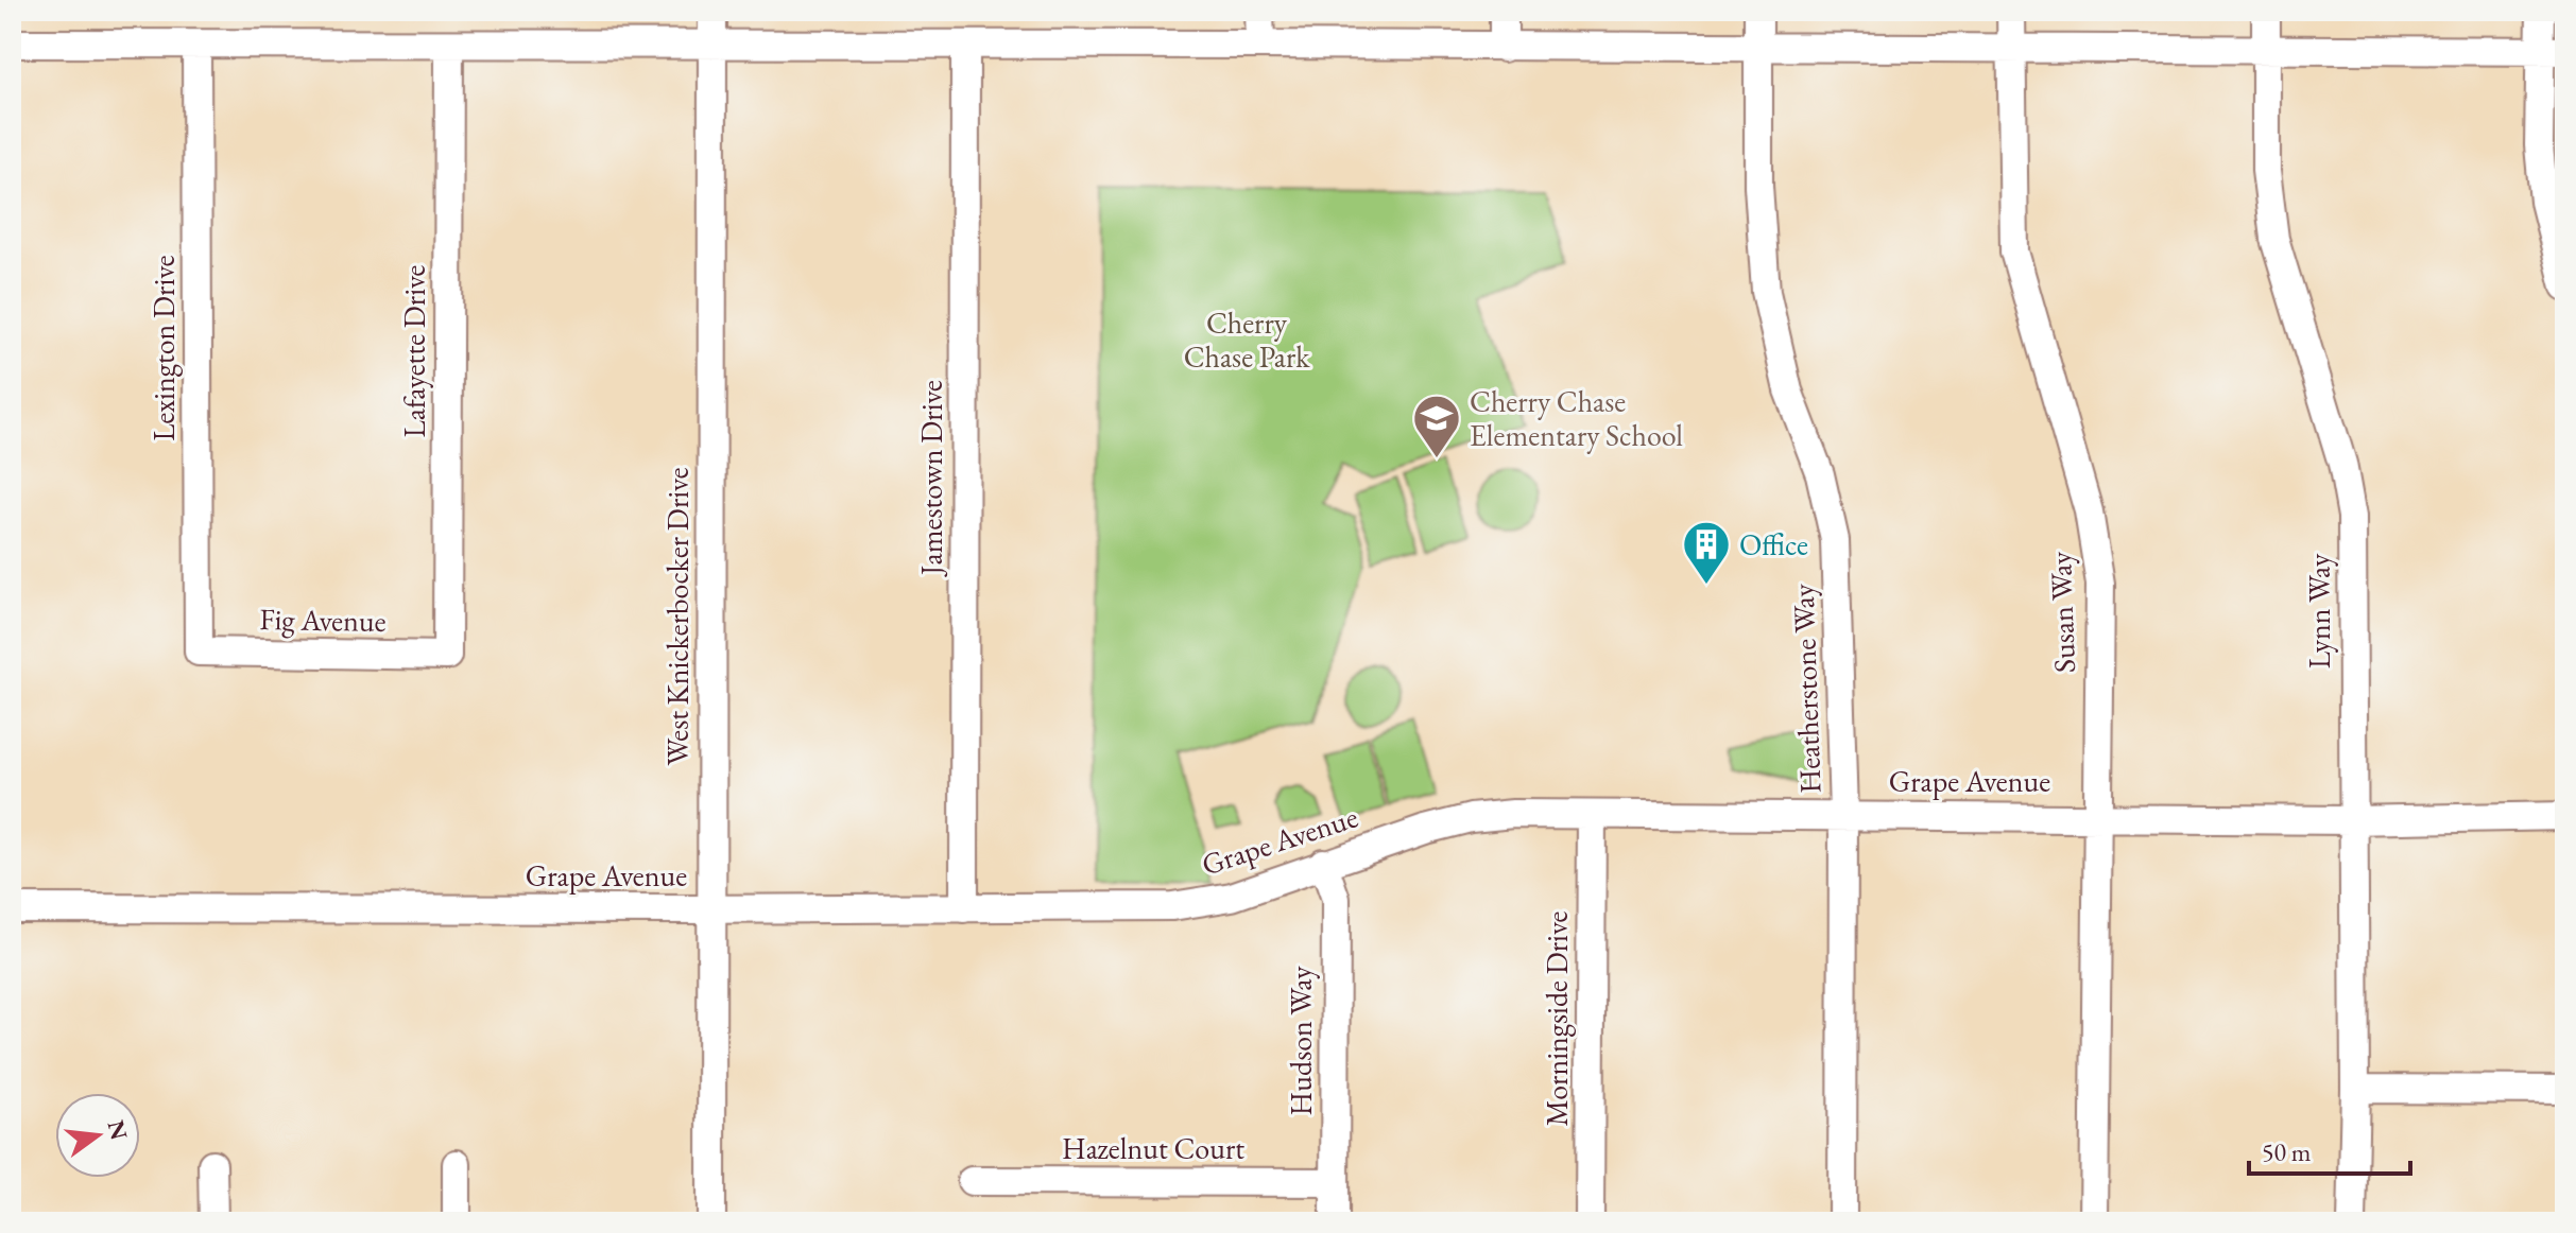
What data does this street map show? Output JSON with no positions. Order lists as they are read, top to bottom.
{
  "streets": {
    "street": [
      "Lexington Drive",
      "Lafayette Drive",
      "Jamestown Drive",
      "Lynn Way",
      "Susan Way",
      "West Knickerbocker Drive",
      "Fig Avenue",
      "Heatherstone Way",
      "Grape Avenue",
      "Morningside Drive",
      "Hudson Way",
      "Hazelnut Court"
    ]
  },
  "crossings": [
    ["Lexington Drive", "Fig Avenue"],
    ["Lafayette Drive", "Fig Avenue"],
    ["Jamestown Drive", "Grape Avenue"],
    ["Lynn Way", "Grape Avenue"],
    ["Susan Way", "Grape Avenue"],
    ["West Knickerbocker Drive", "Grape Avenue"],
    ["Heatherstone Way", "Grape Avenue"],
    ["Grape Avenue", "Morningside Drive"],
    ["Grape Avenue", "Hudson Way"],
    ["Hudson Way", "Hazelnut Court"]
  ],
  "parks": ["Cherry Chase Park"],
  "places": {
    "school or university": ["Cherry Chase Elementary School"],
    "building": ["Office"]
  },
  "scale_bar": "50 m",
  "north": "right"
}
